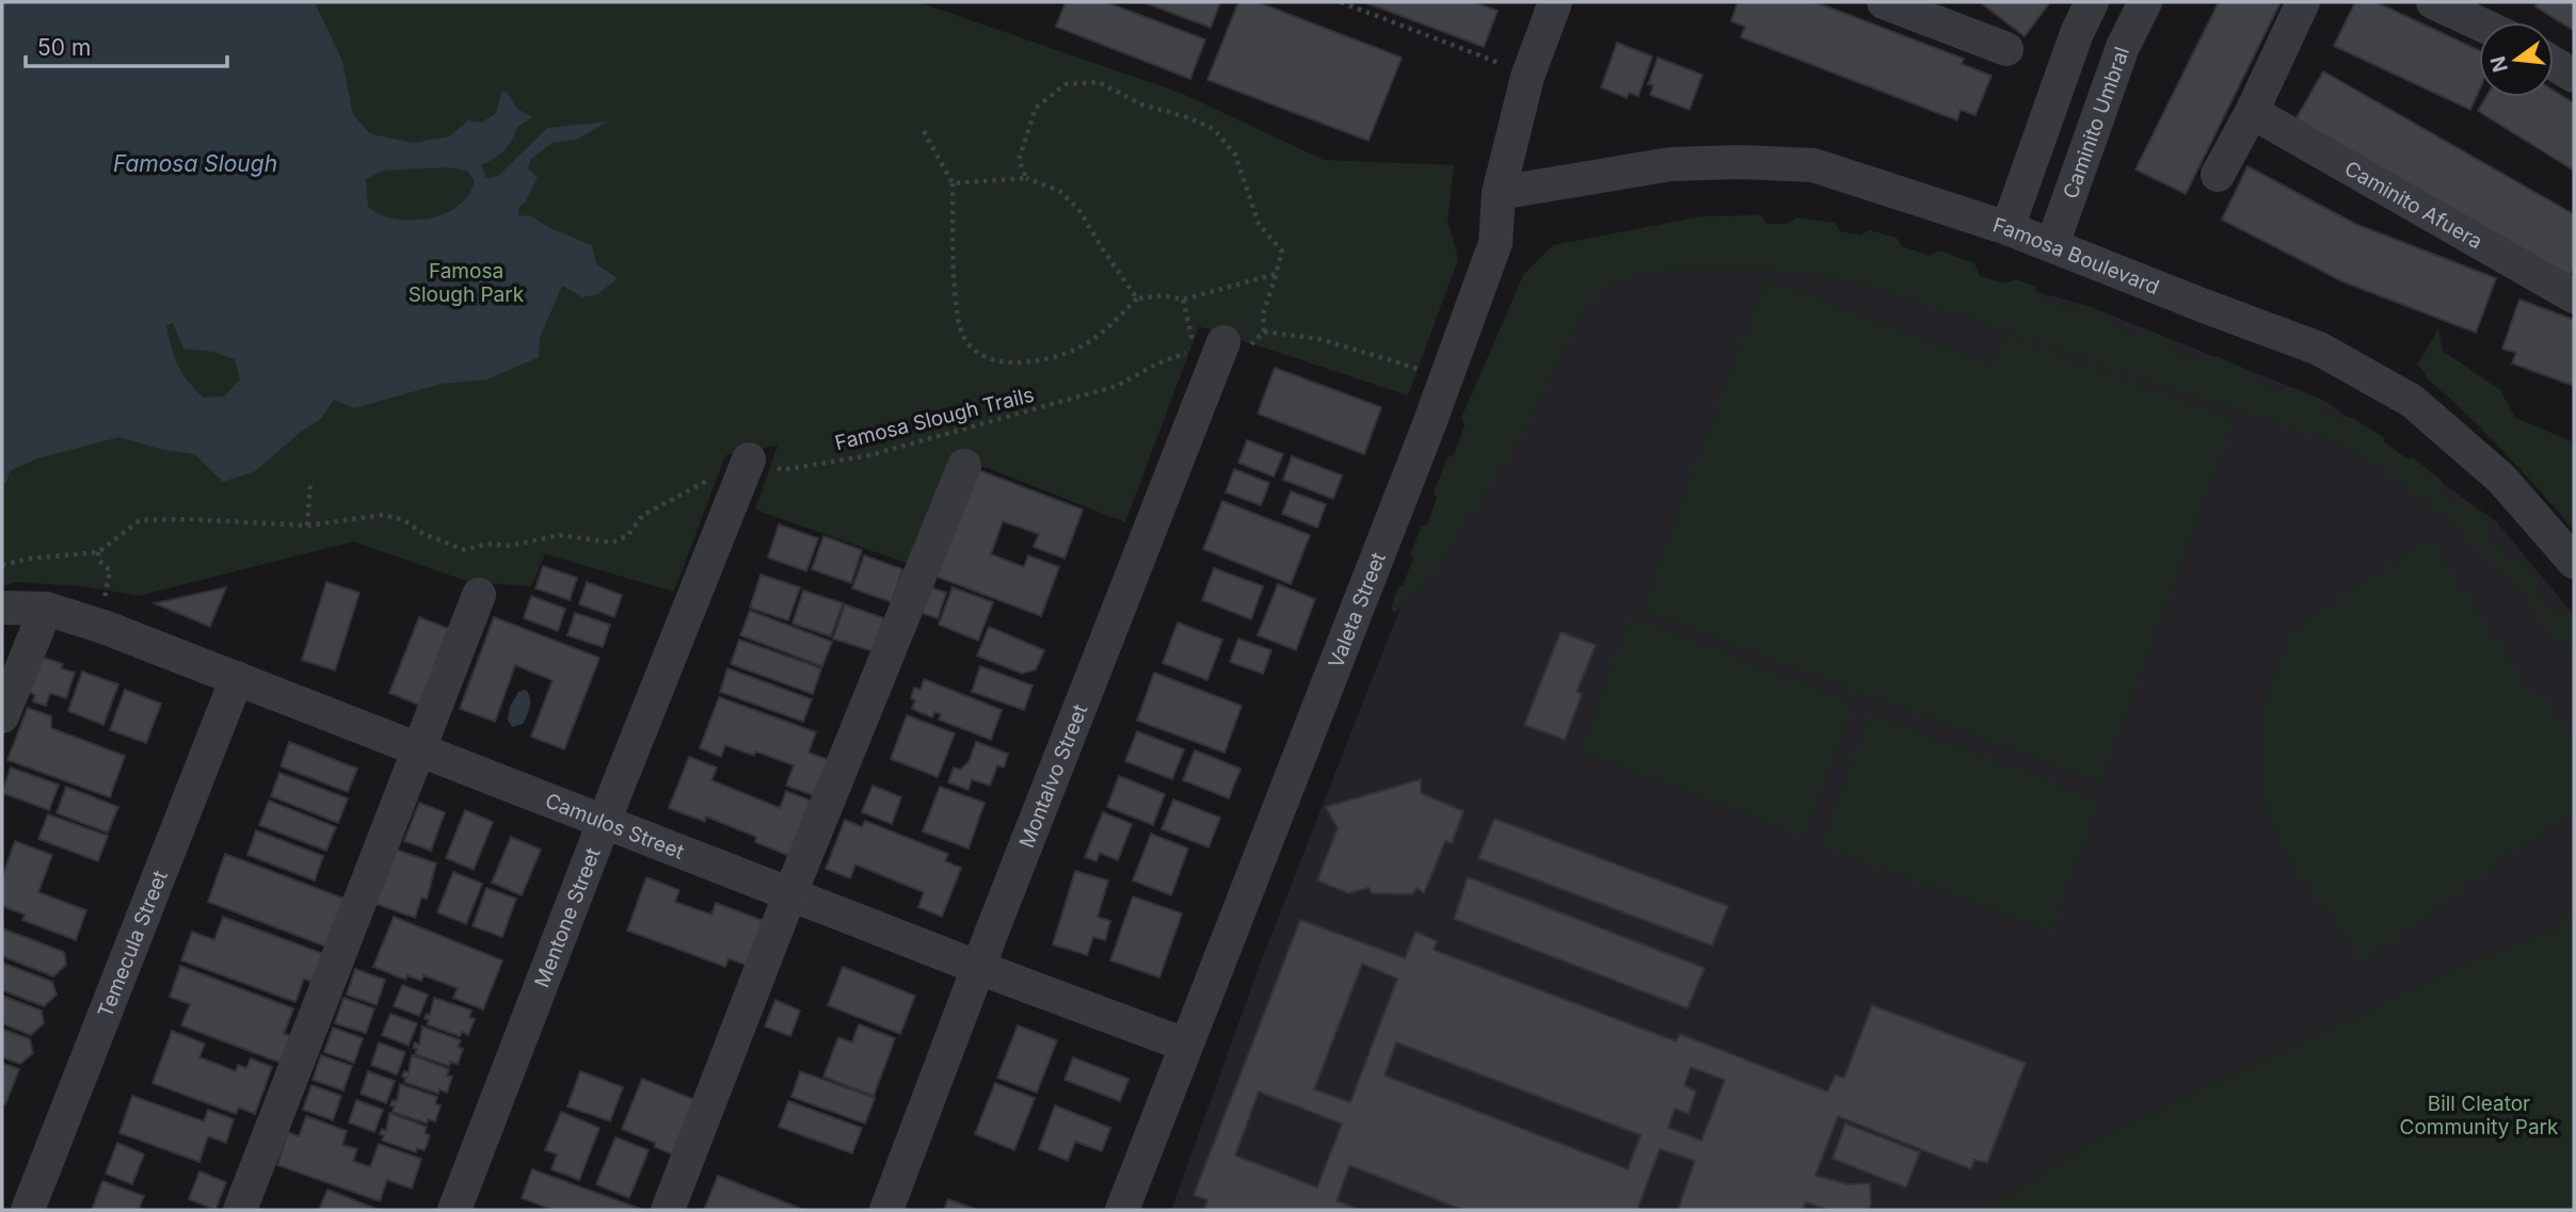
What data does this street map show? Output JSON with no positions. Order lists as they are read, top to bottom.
{
  "streets": {
    "street": [
      "Caminito Umbral",
      "Caminito Afuera",
      "Famosa Boulevard",
      "Valeta Street",
      "Montalvo Street",
      "Camulos Street",
      "Mentone Street",
      "Temecula Street"
    ],
    "path": ["Famosa Slough Trails"]
  },
  "crossings": [
    ["Caminito Umbral", "Famosa Boulevard"],
    ["Famosa Boulevard", "Valeta Street"],
    ["Famosa Slough Trails", "Montalvo Street"],
    ["Famosa Slough Trails", "Mentone Street"],
    ["Valeta Street", "Camulos Street"],
    ["Montalvo Street", "Camulos Street"],
    ["Camulos Street", "Mentone Street"],
    ["Camulos Street", "Temecula Street"]
  ],
  "water": ["Famosa Slough"],
  "parks": ["Famosa Slough Park", "Bill Cleator Community Park"],
  "scale_bar": "50 m",
  "north": "left"
}
